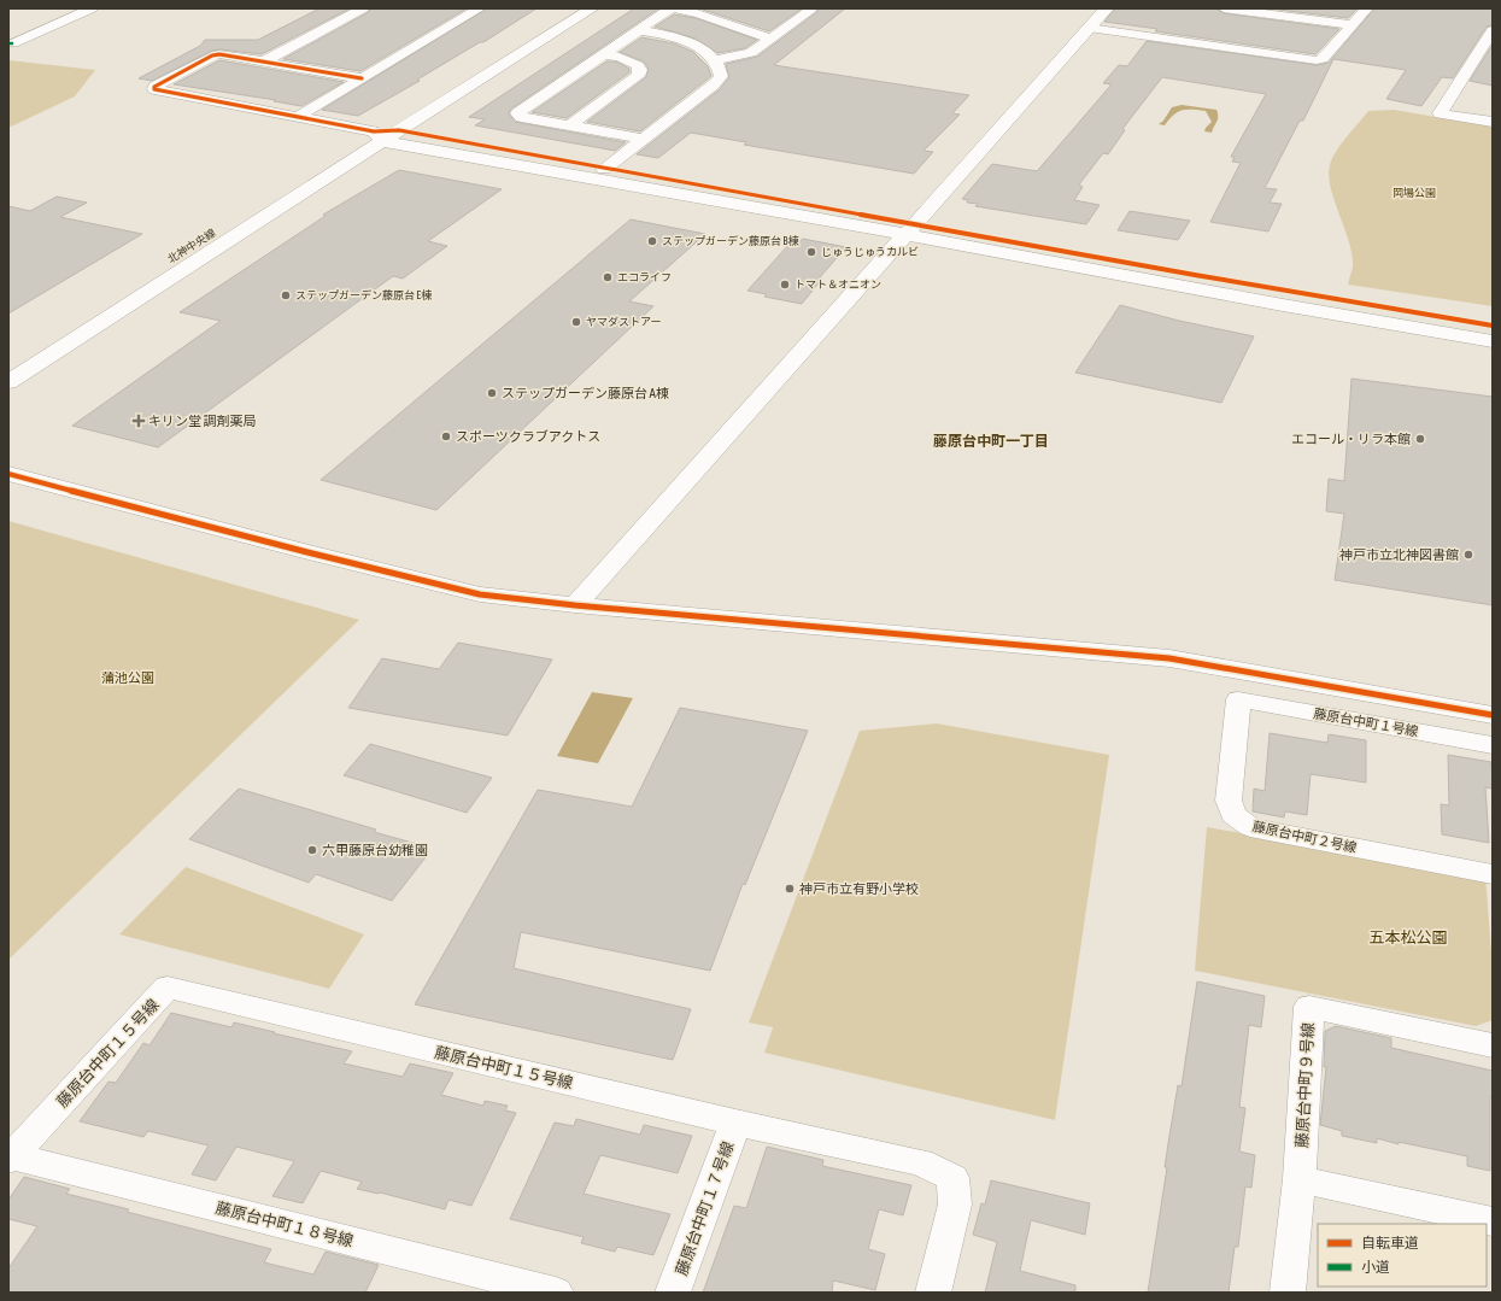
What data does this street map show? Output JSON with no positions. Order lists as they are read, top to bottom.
{
  "streets": {
    "street": [
      "北神中央線",
      "藤原台中町１号線",
      "藤原台中町２号線",
      "藤原台中町１５号線",
      "藤原台中町９号線",
      "藤原台中町１７号線",
      "藤原台中町１８号線"
    ]
  },
  "crossings": [
    ["藤原台中町１号線", "藤原台中町２号線"],
    ["藤原台中町１５号線", "藤原台中町１７号線"],
    ["藤原台中町１５号線", "藤原台中町１８号線"]
  ],
  "districts": ["藤原台中町一丁目"],
  "parks": ["岡場公園", "蒲池公園", "五本松公園"],
  "places": {
    "other": [
      "ステップガーデン藤原台 B棟",
      "じゅうじゅうカルビ",
      "エコライフ",
      "トマト＆オニオン",
      "ステップガーデン藤原台 E棟",
      "ヤマダストアー",
      "ステップガーデン藤原台 A棟",
      "スポーツクラブアクトス",
      "エコール・リラ本館",
      "神戸市立北神図書館",
      "六甲藤原台幼稚園",
      "神戸市立有野小学校"
    ],
    "health": ["キリン堂 調剤薬局"]
  },
  "legend": ["自転車道", "小道"]
}
